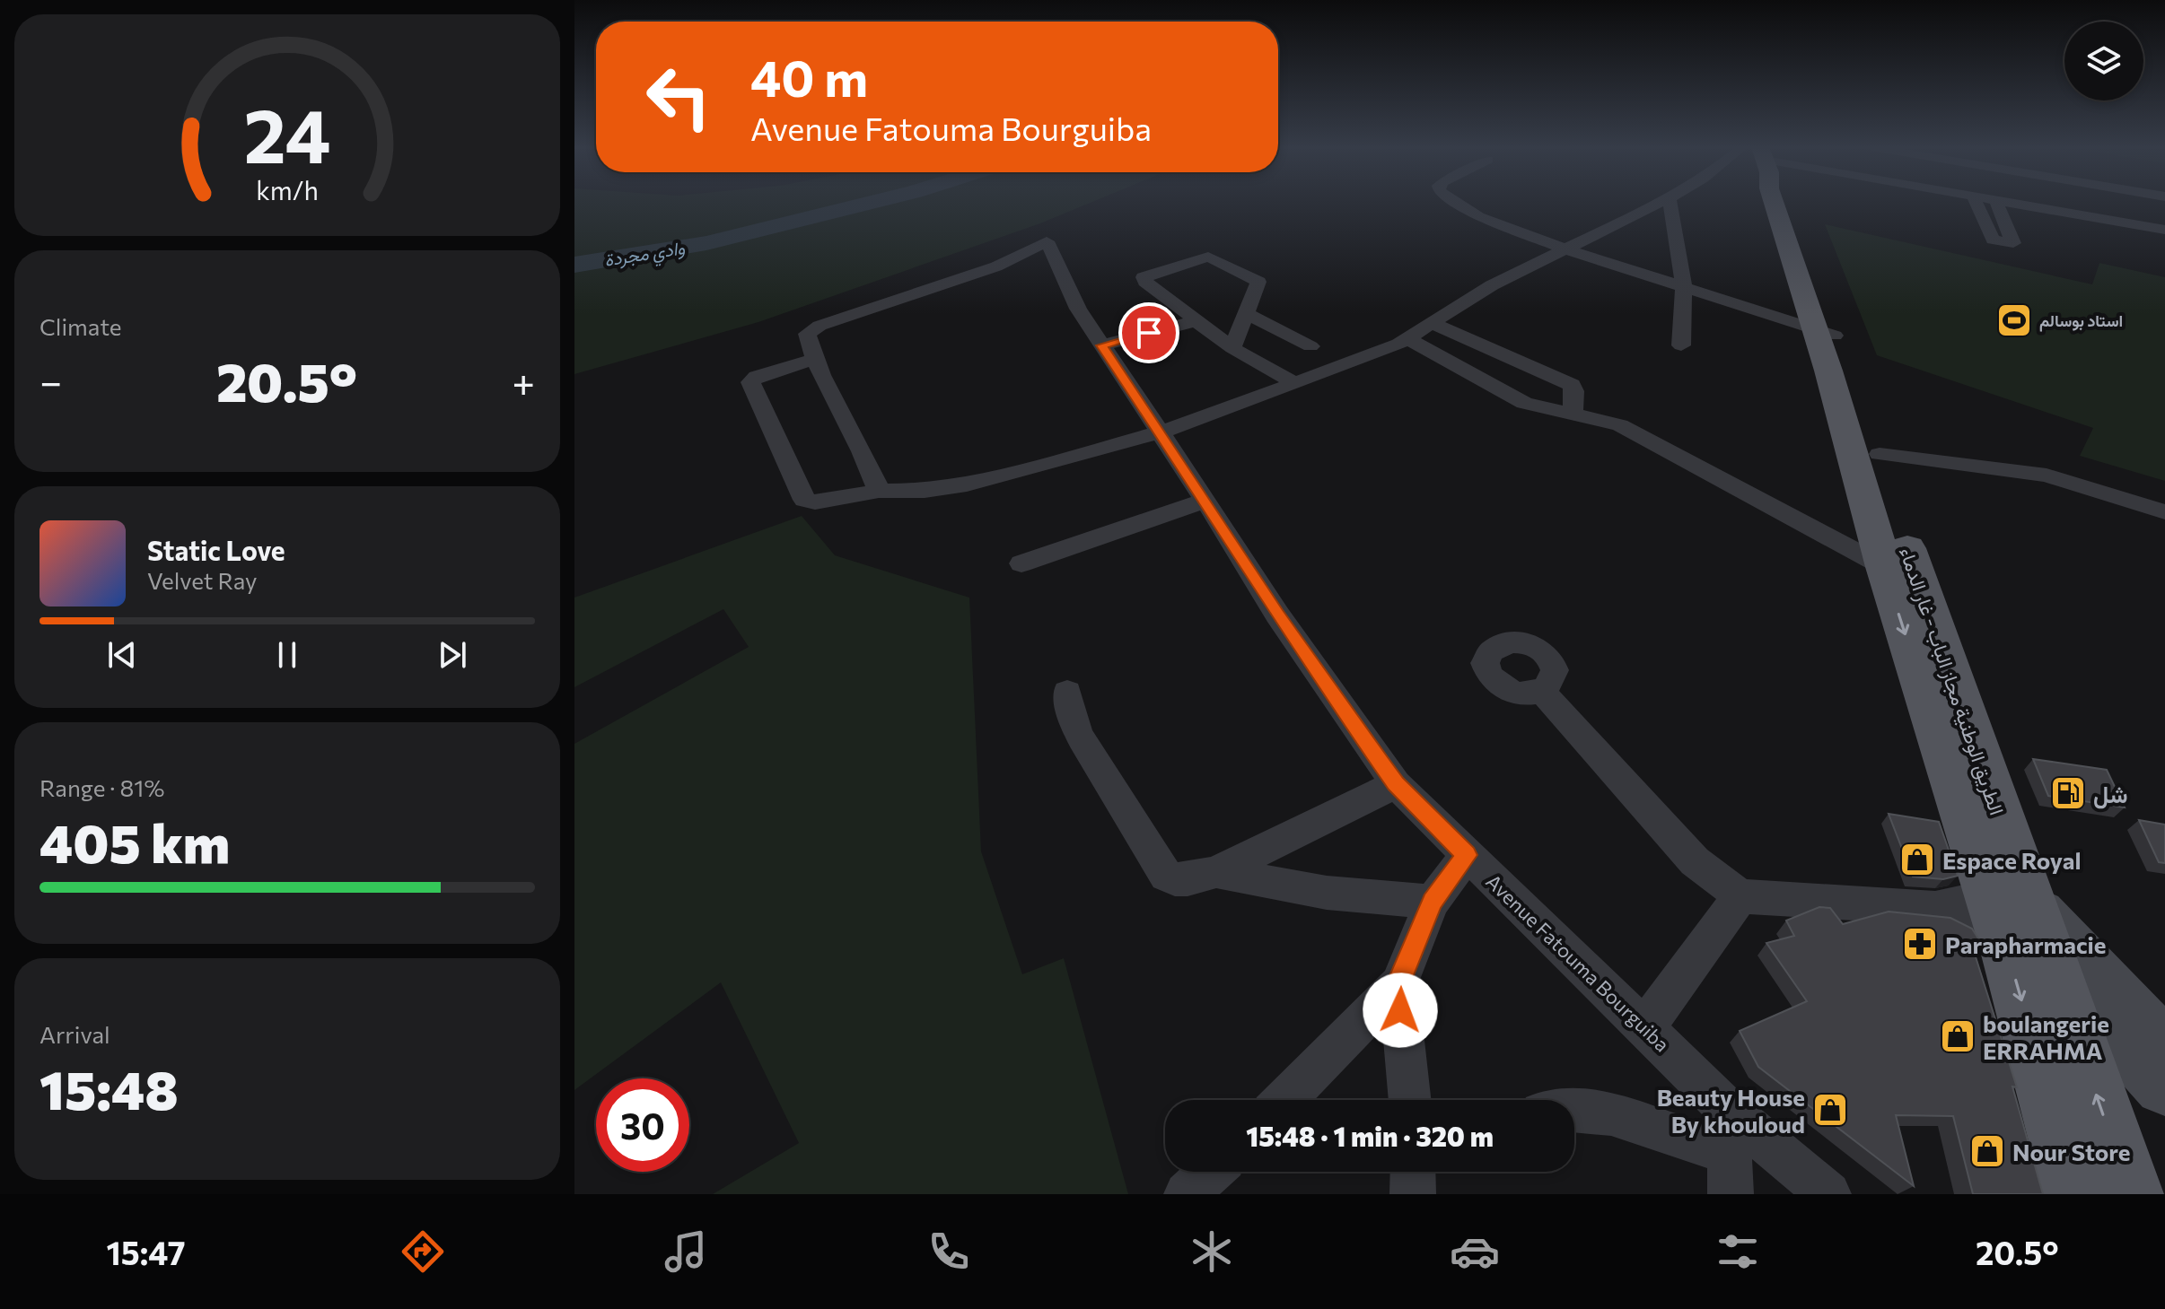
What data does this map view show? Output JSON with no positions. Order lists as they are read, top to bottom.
{
  "streets": {
    "main road": ["الطريق الوطنية مجاز الباب - غار الدماء"],
    "street": ["Avenue Fatouma Bourguiba"]
  },
  "water": ["وادي مجردة"],
  "places": {
    "sports": ["استاد بوسالم"],
    "fuel station": ["شل"],
    "shop": [
      "Espace Royal",
      "boulangerie ERRAHMA",
      "Beauty House By khouloud",
      "Nour Store"
    ],
    "pharmacy": ["Parapharmacie"]
  },
  "page": {
    "turn": ["40 m", "Avenue Fatouma Bourguiba"],
    "tile": [
      "Climate",
      ["Range · 81%", "405 km"],
      ["Arrival", "15:48"]
    ],
    "heat": ["−", "20.5°", "+"],
    "song": ["Static Love", "Velvet Ray"],
    "limit": "30",
    "trip": "15:48 · 1 min · 320 m",
    "tabs": ["15:47", "20.5°"],
    "gauge": ["24", "km/h"]
  }
}
